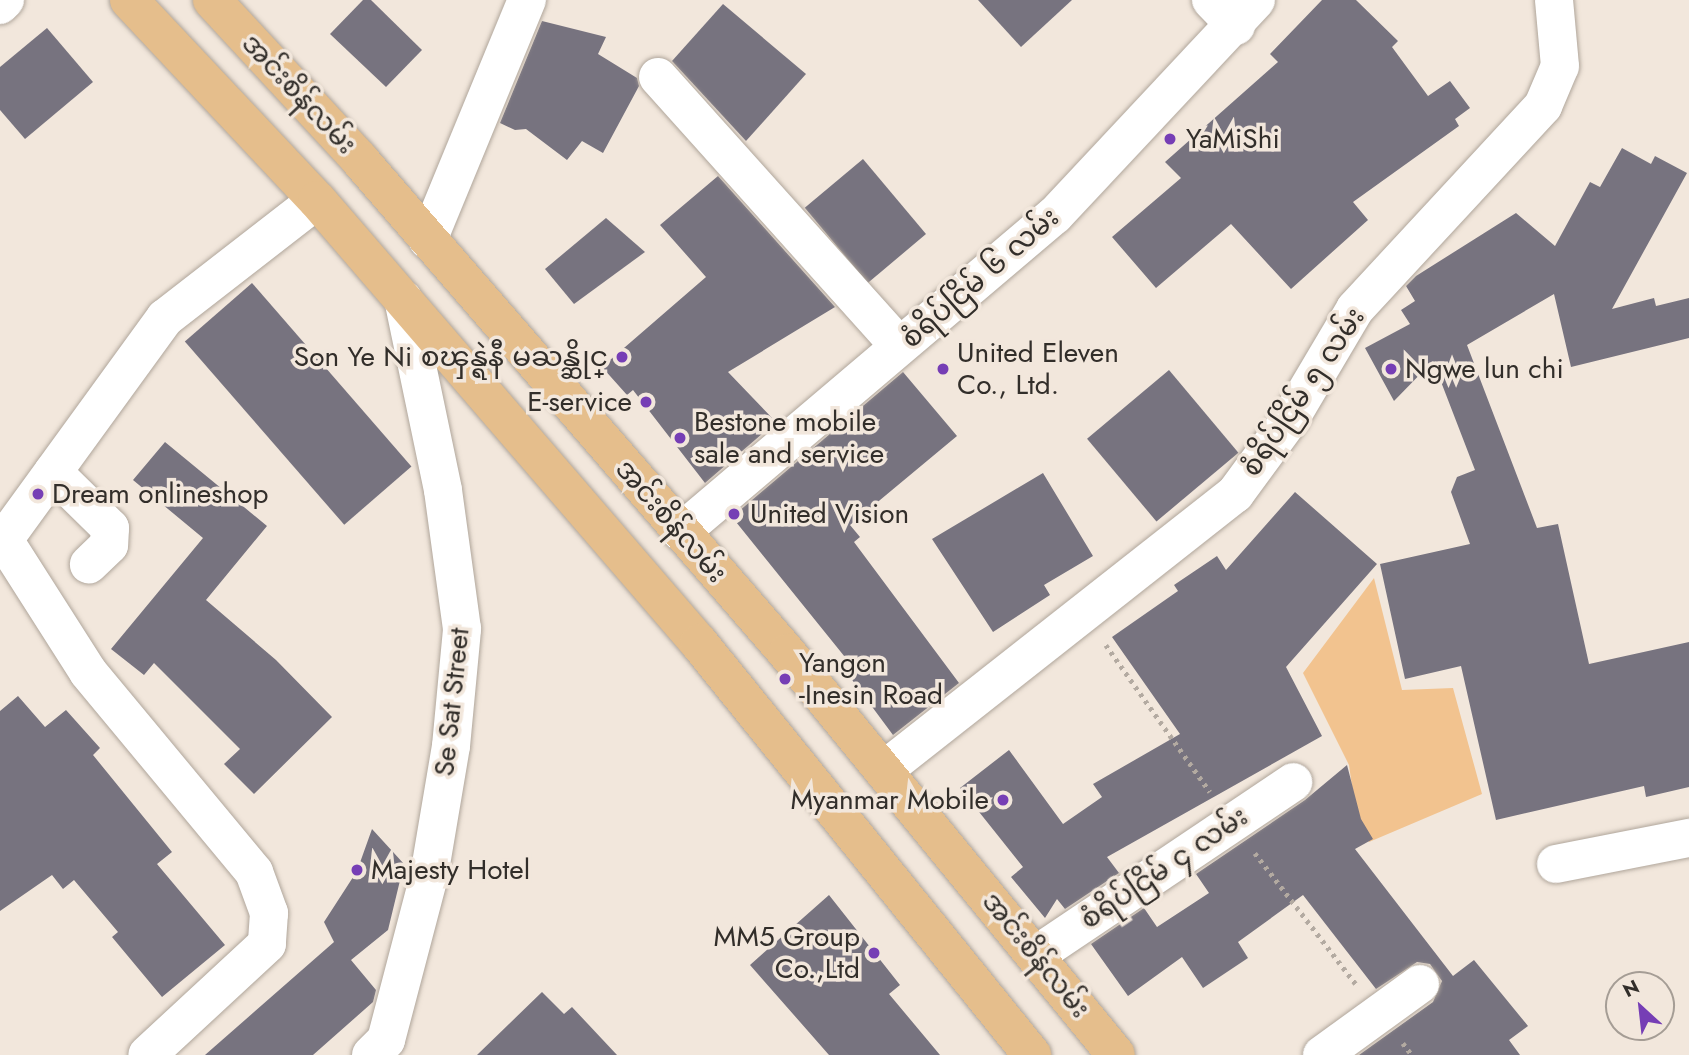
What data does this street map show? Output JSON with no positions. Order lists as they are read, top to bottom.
{
  "streets": {
    "main road": ["အင်းစိန်လမ်း"],
    "street": [
      "စံရိပ်ငြိမ် ၆ လမ်း",
      "စံရိပ်ငြိမ် ၅ လမ်း",
      "Se Sat Street",
      "စံရိပ်ငြိမ် ၄ လမ်း"
    ]
  },
  "crossings": [
    ["အင်းစိန်လမ်း", "စံရိပ်ငြိမ် ၆ လမ်း"],
    ["အင်းစိန်လမ်း", "စံရိပ်ငြိမ် ၅ လမ်း"],
    ["အင်းစိန်လမ်း", "Se Sat Street"],
    ["အင်းစိန်လမ်း", "စံရိပ်ငြိမ် ၄ လမ်း"]
  ],
  "places": [
    "YaMiShi",
    "Son Ye Ni စၾန္ရဲနီ မႀန္ဆိုင္",
    "United Eleven Co., Ltd.",
    "Ngwe lun chi",
    "E-service",
    "Bestone mobile sale and service",
    "Dream onlineshop",
    "United Vision",
    "Yangon -Inesin Road",
    "Myanmar Mobile",
    "Majesty Hotel",
    "MM5 Group Co.,Ltd"
  ],
  "north": "top left"
}
